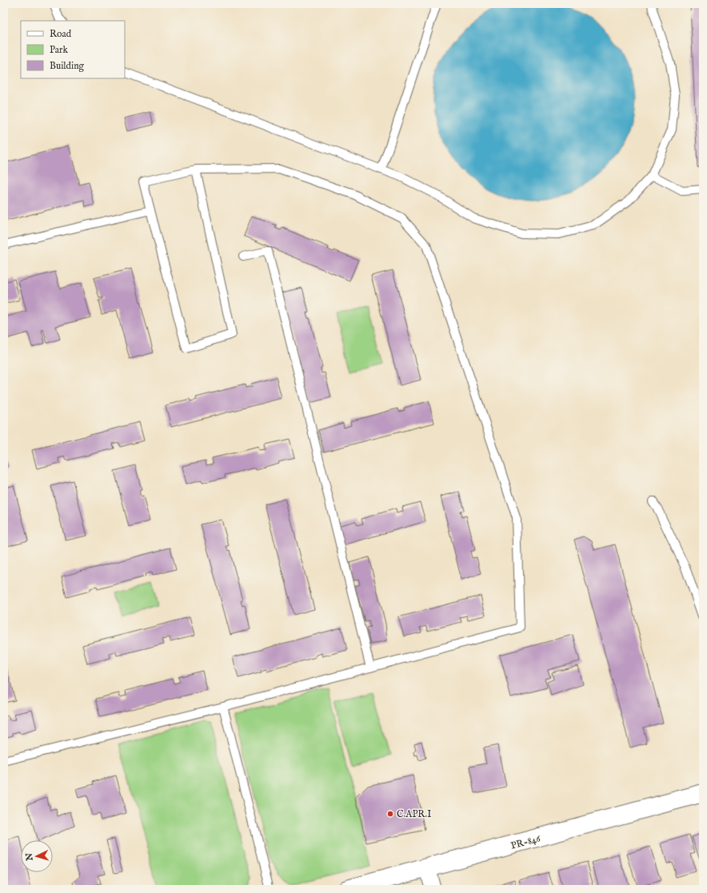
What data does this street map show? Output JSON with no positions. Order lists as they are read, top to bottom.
{
  "streets": {
    "street": ["PR-846"]
  },
  "places": ["C.APR.I"],
  "legend": ["Road", "Park", "Building"],
  "north": "left"
}
